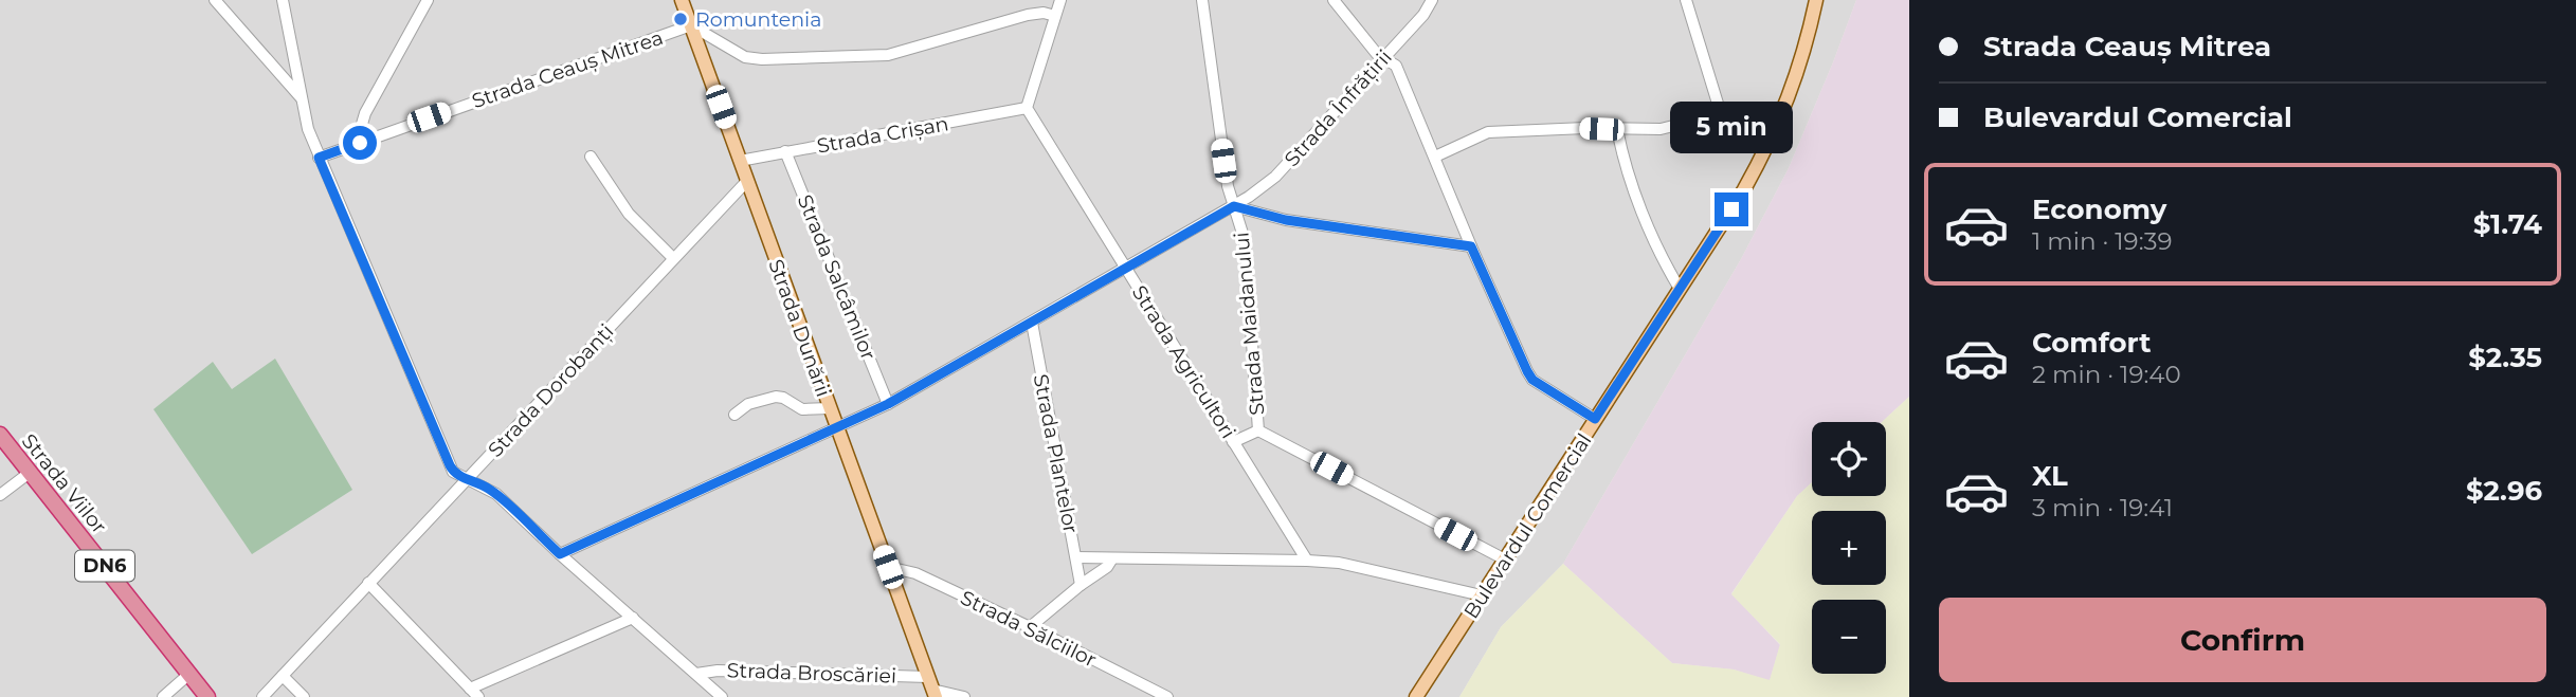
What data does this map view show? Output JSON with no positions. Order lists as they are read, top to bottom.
{
  "streets": {
    "highway": ["Strada Viilor", "DN6"],
    "main road": ["Strada Dunării", "Bulevardul Comercial"],
    "street": [
      "Strada Ceauș Mitrea",
      "Strada Înfrățirii",
      "Strada Crișan",
      "Strada Salcâmilor",
      "Strada Maidanului",
      "Strada Agricultori",
      "Strada Dorobanți",
      "Strada Plantelor",
      "Strada Sălciilor",
      "Strada Broscăriei"
    ]
  },
  "crossings": [
    ["Strada Ceauș Mitrea", "Strada Dunării"],
    ["Strada Înfrățirii", "Strada Salcâmilor"],
    ["Strada Înfrățirii", "Strada Maidanului"],
    ["Strada Înfrățirii", "Strada Dunării"],
    ["Strada Înfrățirii", "Strada Agricultori"],
    ["Strada Înfrățirii", "Strada Plantelor"],
    ["Strada Crișan", "Strada Salcâmilor"],
    ["Strada Crișan", "Strada Dunării"],
    ["Strada Crișan", "Strada Agricultori"],
    ["Strada Maidanului", "Bulevardul Comercial"],
    ["Strada Dunării", "Strada Dorobanți"],
    ["Strada Dunării", "Strada Sălciilor"],
    ["Strada Dunării", "Strada Broscăriei"]
  ],
  "places": ["Romuntenia"],
  "page": {
    "banner": ["Strada Ceauș Mitrea", "Bulevardul Comercial"],
    "bubble": "5 min",
    "list": [
      {
        "name": "Economy",
        "note": "1 min · 19:39",
        "value": "$1.74"
      },
      {
        "name": "Comfort",
        "note": "2 min · 19:40",
        "value": "$2.35"
      },
      {
        "name": "XL",
        "note": "3 min · 19:41",
        "value": "$2.96"
      }
    ],
    "map_buttons": ["+", "−"],
    "buttons": "Confirm"
  }
}
